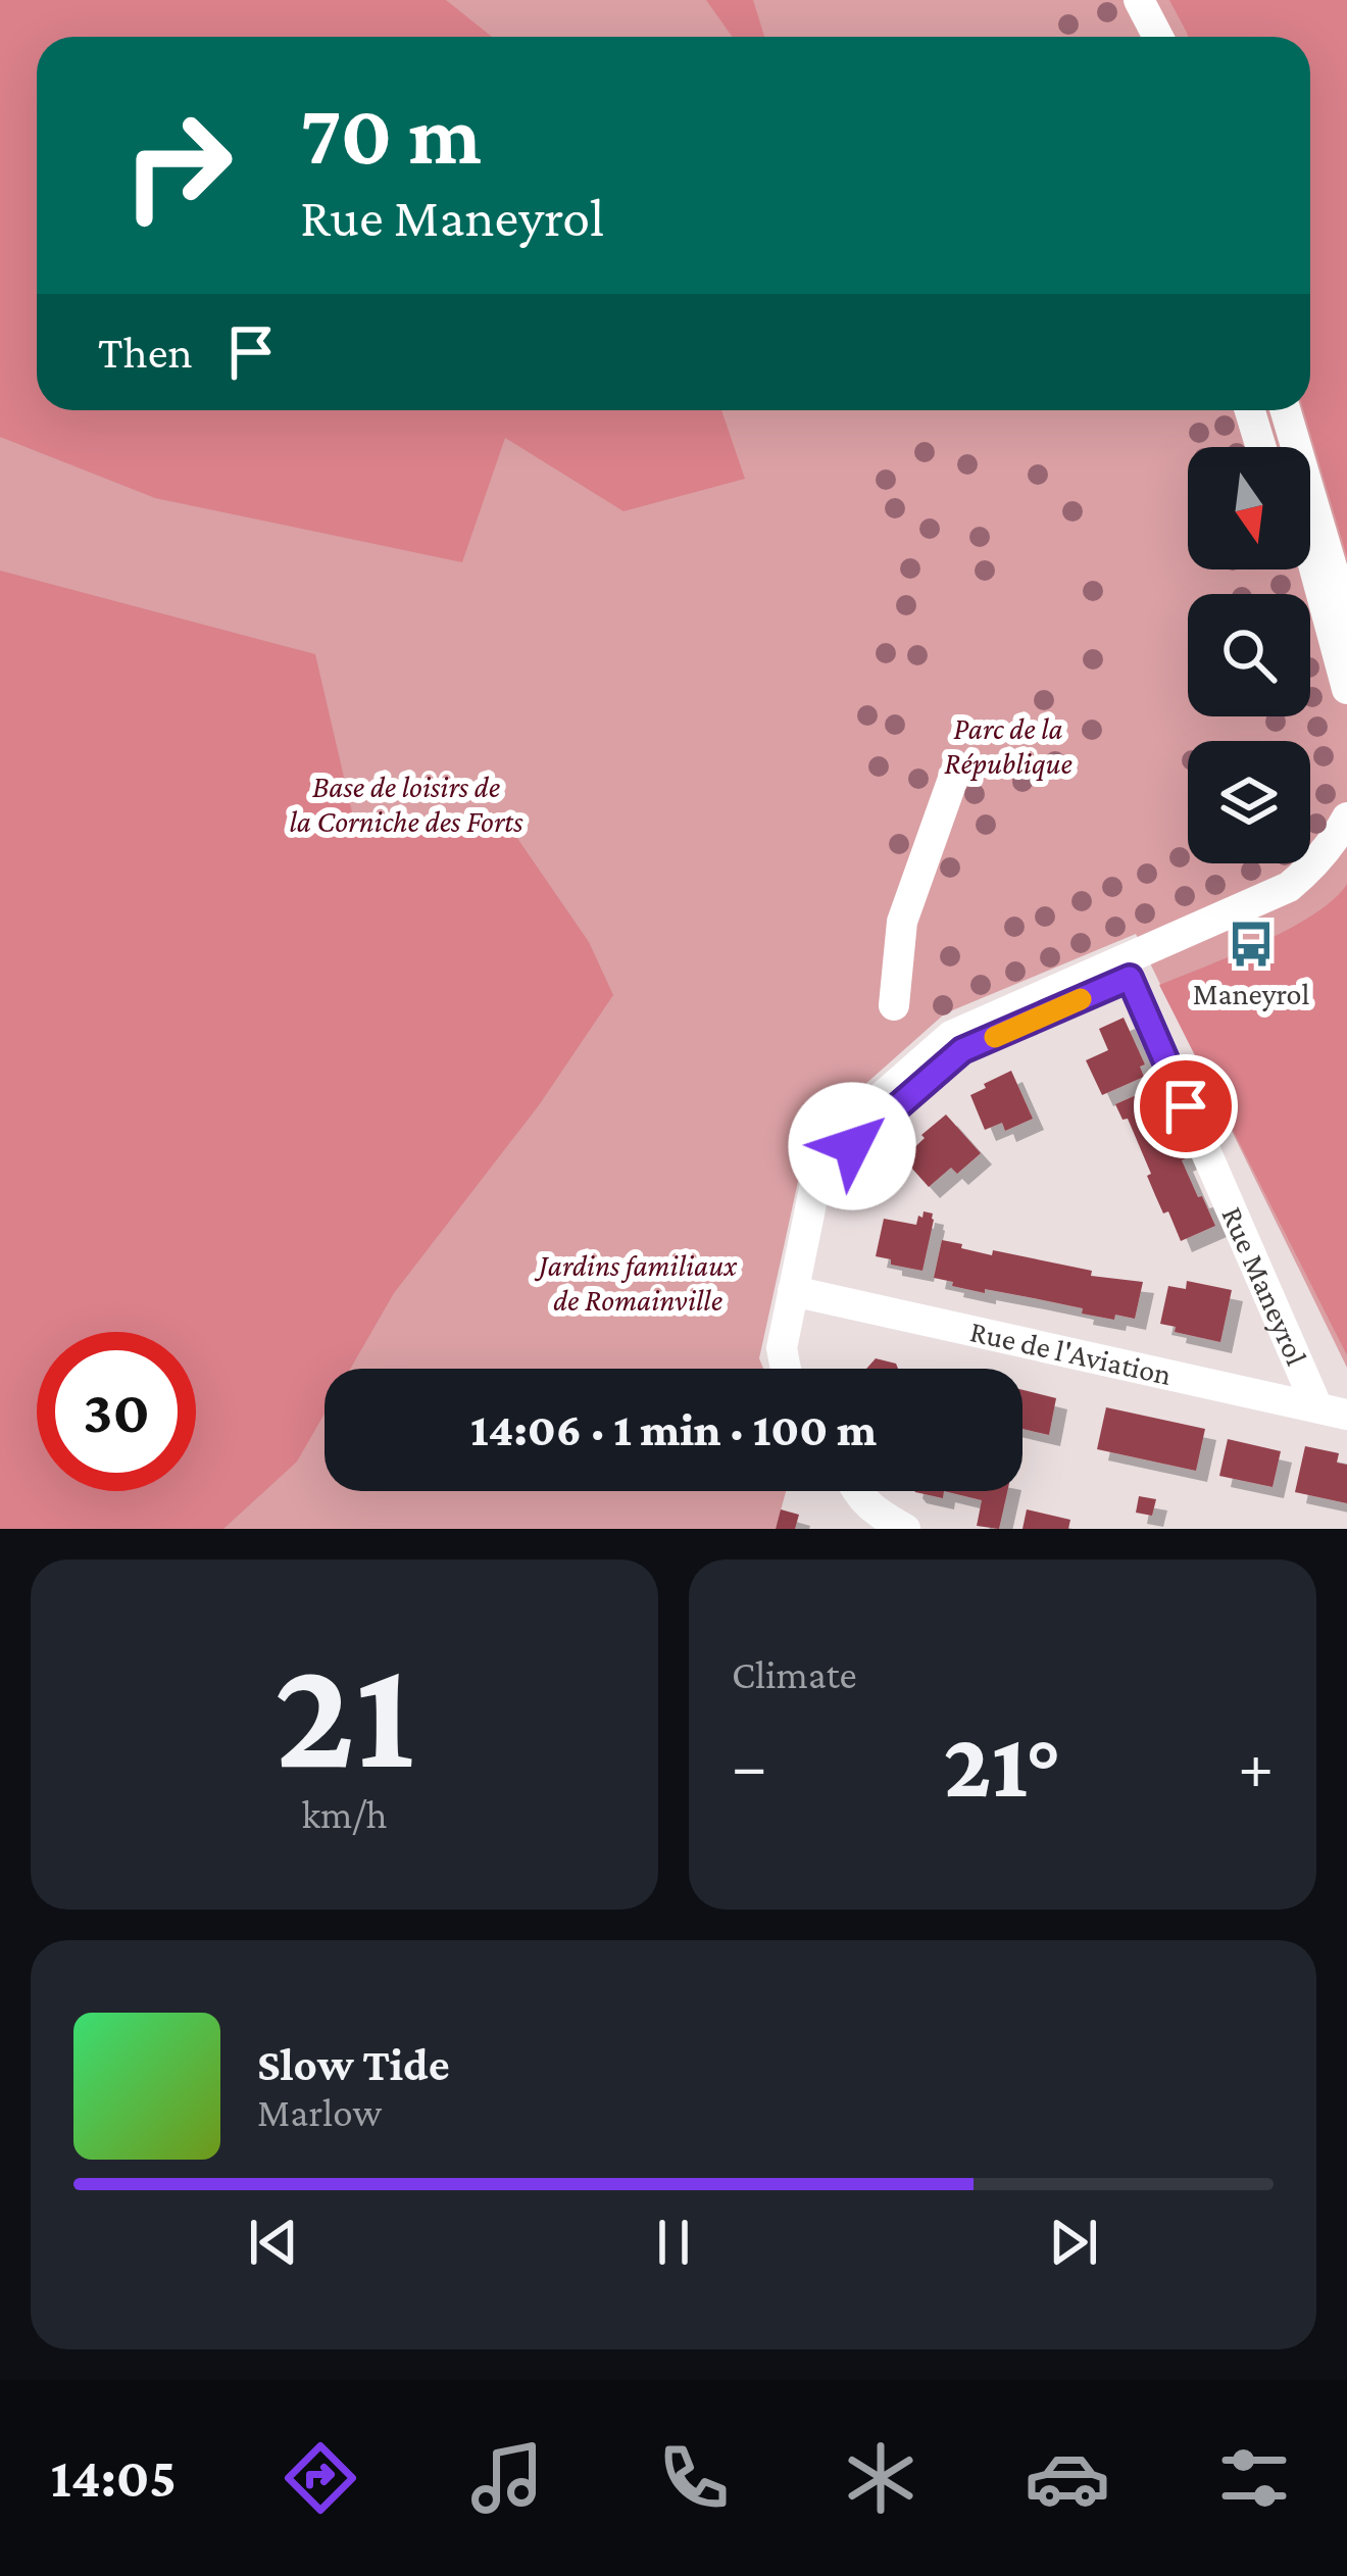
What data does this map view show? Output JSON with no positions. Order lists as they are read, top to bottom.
{
  "streets": {
    "street": ["Rue Maneyrol", "Rue de l'Aviation"]
  },
  "crossings": [
    ["Rue Maneyrol", "Rue de l'Aviation"]
  ],
  "parks": ["Parc de la République", "Base de loisirs de la Corniche des Forts", "Jardins familiaux de Romainville"],
  "places": {
    "bus stop": ["Maneyrol"]
  },
  "north": "bottom",
  "page": {
    "turn": ["70 m", "Rue Maneyrol"],
    "then": "Then",
    "limit": "30",
    "trip": "14:06 · 1 min · 100 m",
    "tile": [
      ["21", "km/h"],
      "Climate"
    ],
    "heat": ["−", "21°", "+"],
    "song": ["Slow Tide", "Marlow"],
    "tabs": "14:05"
  }
}
